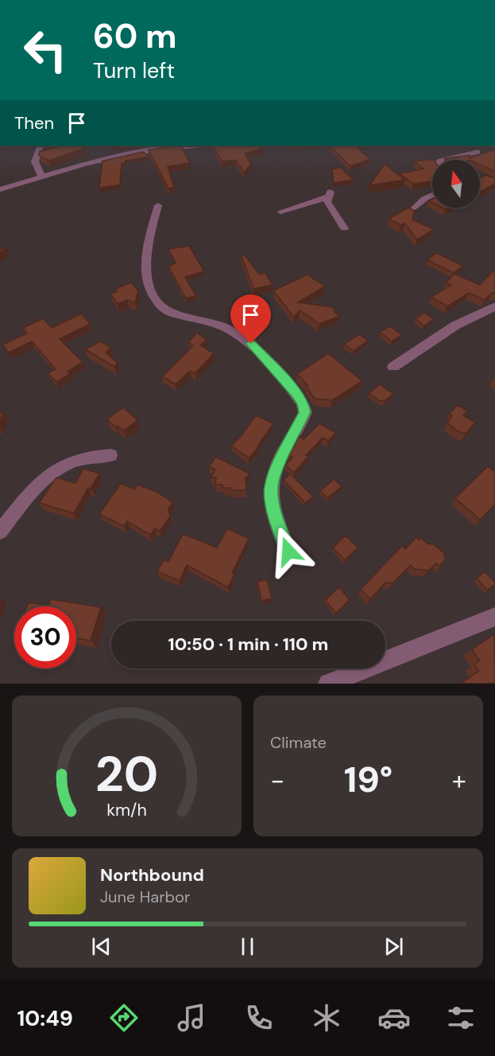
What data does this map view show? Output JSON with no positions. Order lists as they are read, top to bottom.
{
  "north": "top",
  "page": {
    "turn": ["60 m", "Turn left"],
    "then": "Then",
    "limit": "30",
    "trip": "10:50 · 1 min · 110 m",
    "tile": "Climate",
    "heat": ["−", "19°", "+"],
    "song": ["Northbound", "June Harbor"],
    "tabs": "10:49",
    "gauge": ["20", "km/h"]
  }
}
